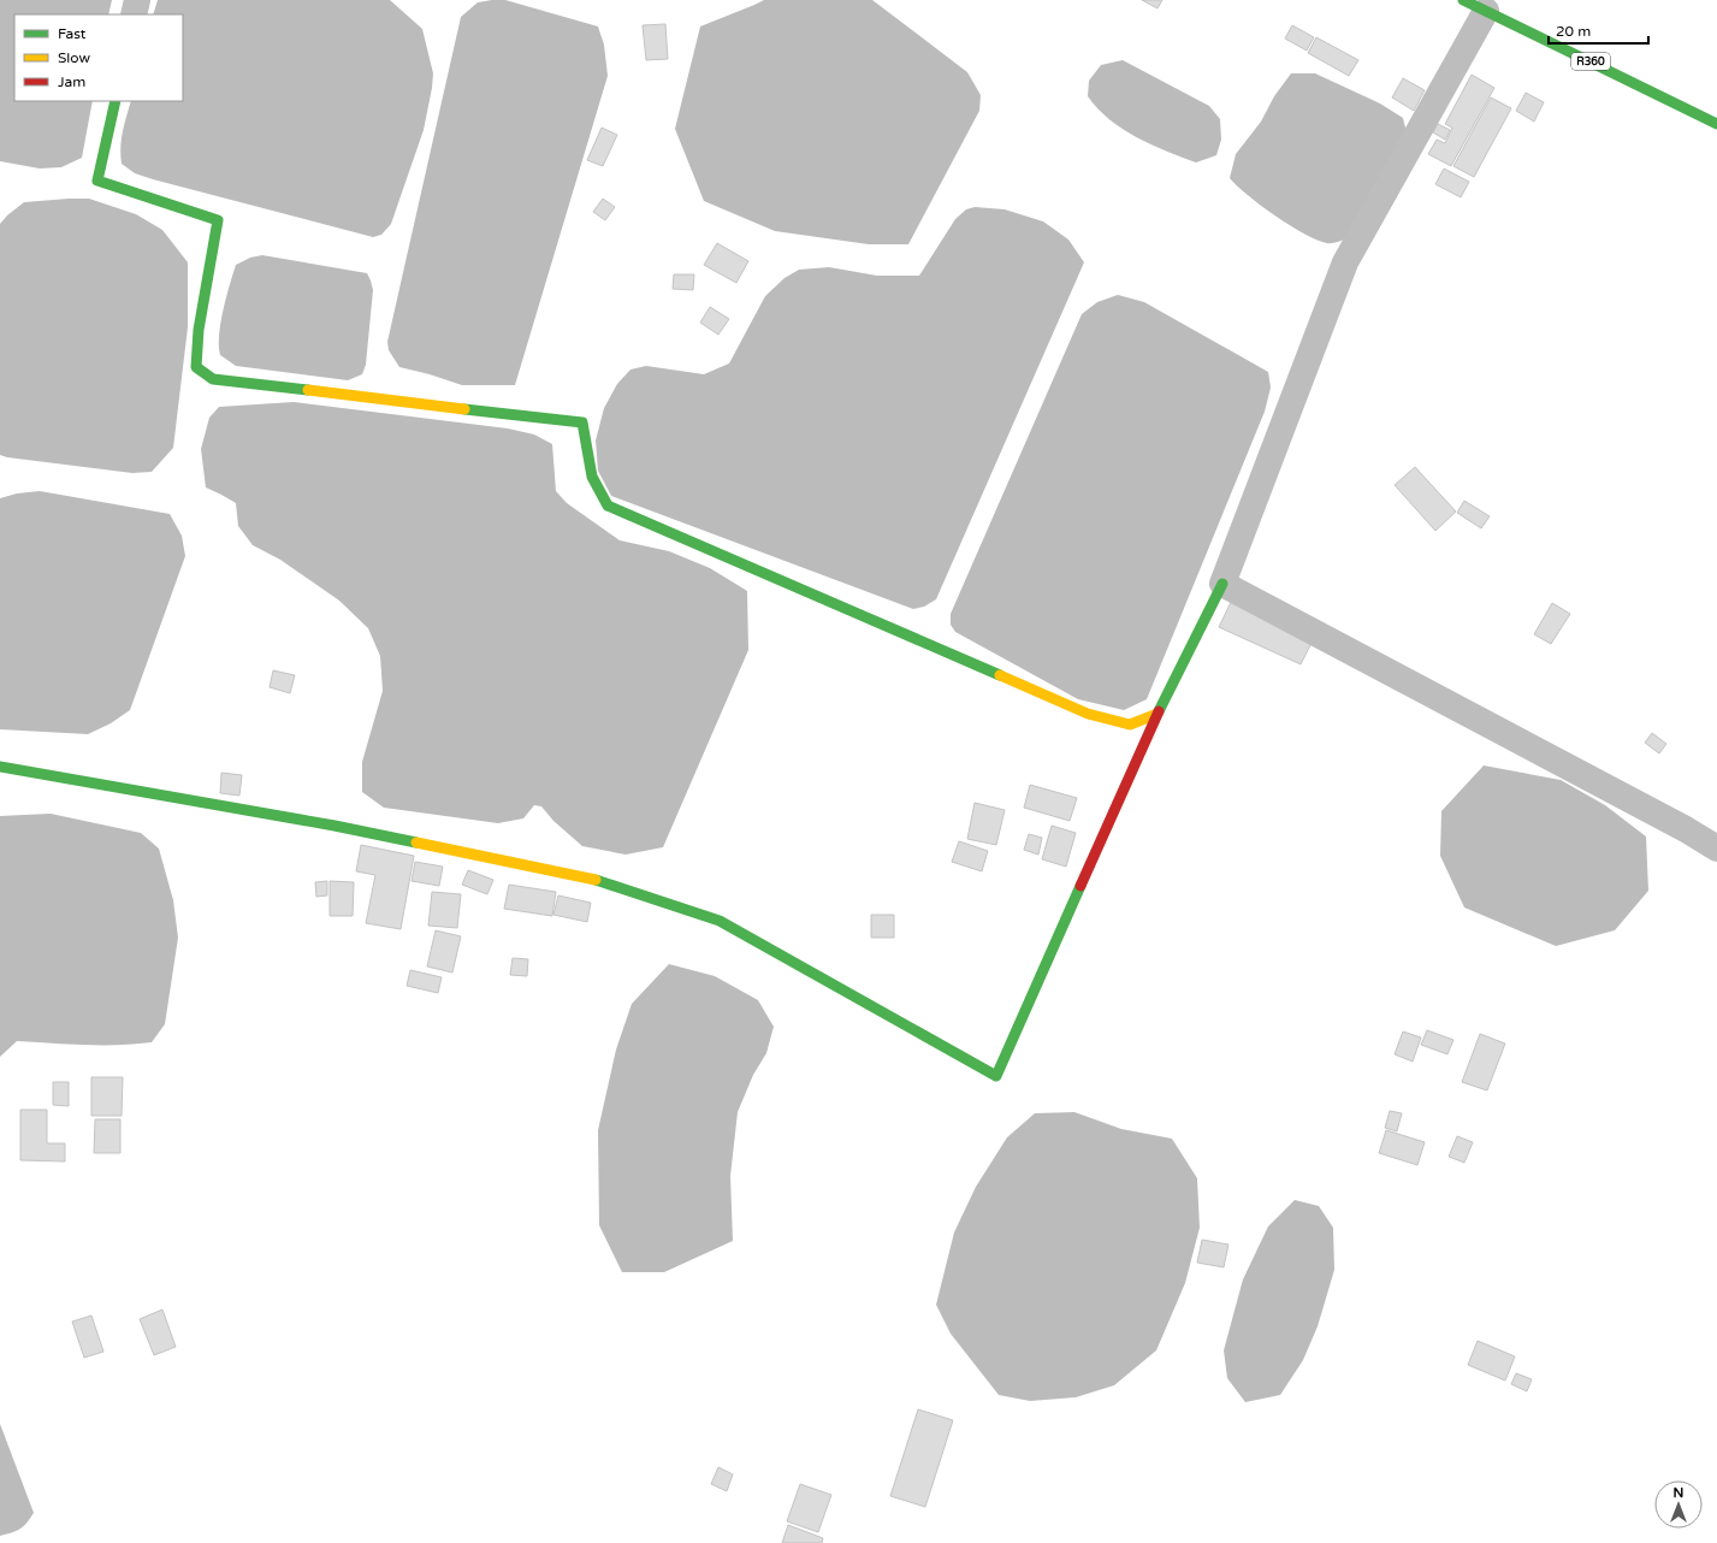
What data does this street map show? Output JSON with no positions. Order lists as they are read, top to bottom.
{
  "streets": {
    "street": ["R360"]
  },
  "legend": ["Fast", "Slow", "Jam"],
  "scale_bar": "20 m",
  "north": "top"
}
